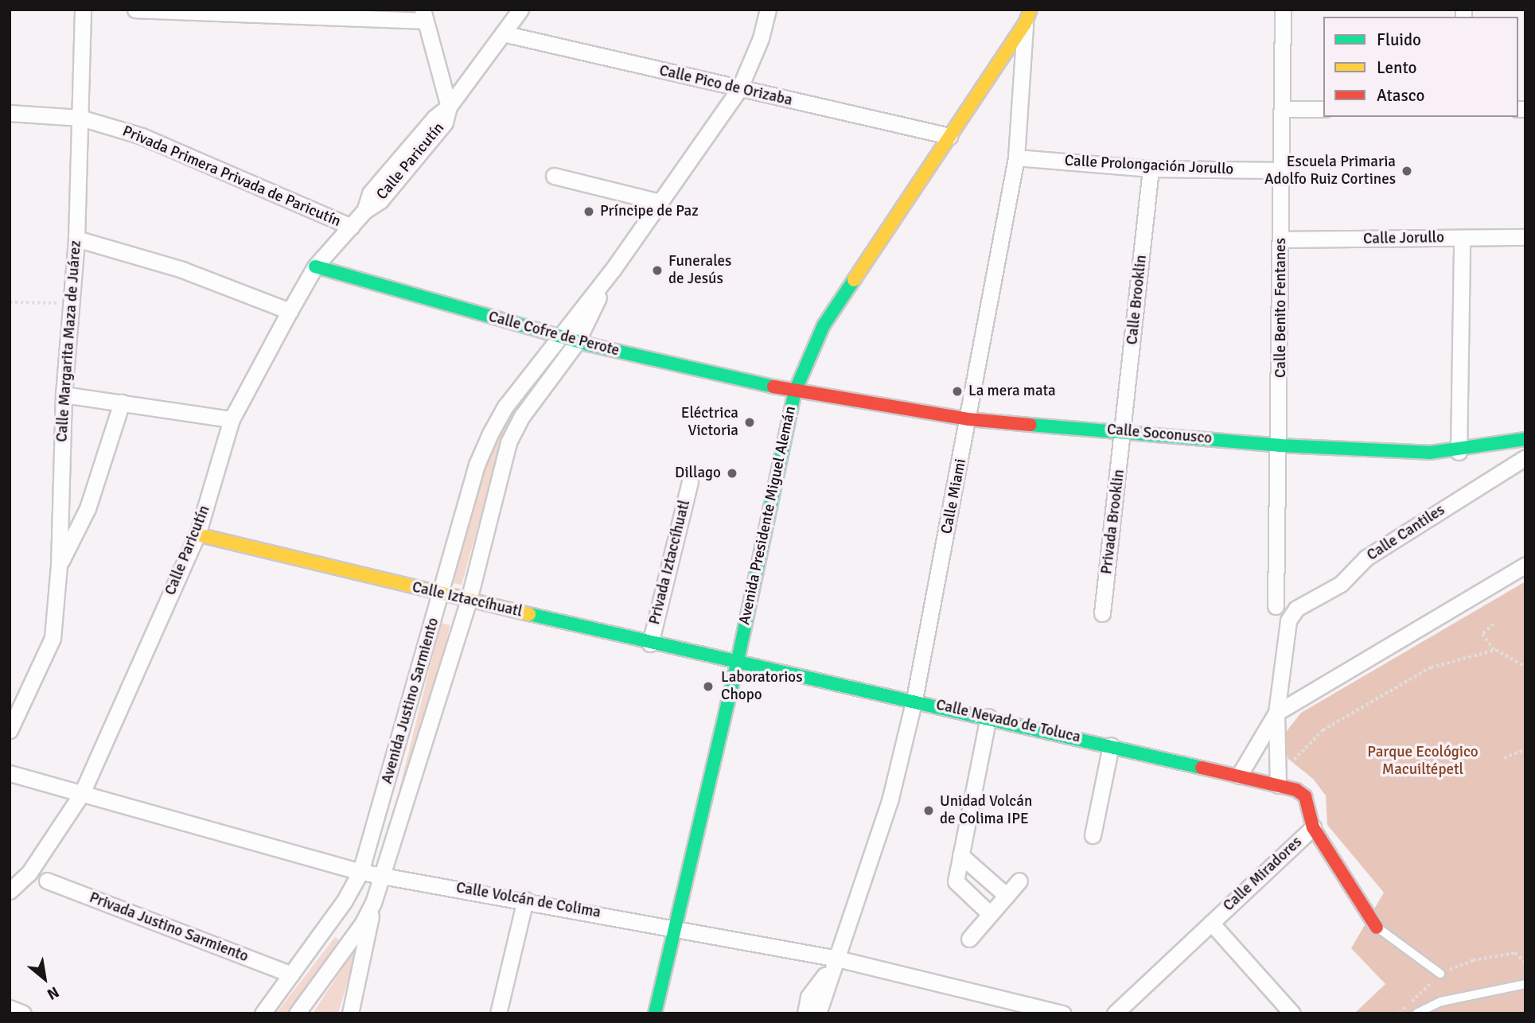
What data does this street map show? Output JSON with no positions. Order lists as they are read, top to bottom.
{
  "streets": {
    "street": [
      "Calle Pico de Orizaba",
      "Calle Paricutín",
      "Calle Prolongación Jorullo",
      "Privada Primera Privada de Paricutín",
      "Calle Jorullo",
      "Calle Brooklin",
      "Calle Benito Fentanes",
      "Calle Cofre de Perote",
      "Calle Margarita Maza de Juárez",
      "Calle Soconusco",
      "Calle Miami",
      "Avenida Presidente Miguel Alemán",
      "Privada Brooklin",
      "Calle Cantiles",
      "Privada Iztaccíhuatl",
      "Calle Iztaccíhuatl",
      "Avenida Justino Sarmiento",
      "Calle Nevado de Toluca",
      "Calle Miradores",
      "Calle Volcán de Colima",
      "Privada Justino Sarmiento"
    ]
  },
  "crossings": [
    ["Calle Pico de Orizaba", "Calle Paricutín"],
    ["Calle Pico de Orizaba", "Avenida Presidente Miguel Alemán"],
    ["Calle Pico de Orizaba", "Avenida Justino Sarmiento"],
    ["Calle Paricutín", "Privada Primera Privada de Paricutín"],
    ["Calle Paricutín", "Calle Cofre de Perote"],
    ["Calle Paricutín", "Calle Iztaccíhuatl"],
    ["Calle Paricutín", "Calle Volcán de Colima"],
    ["Calle Prolongación Jorullo", "Calle Brooklin"],
    ["Calle Prolongación Jorullo", "Calle Benito Fentanes"],
    ["Calle Prolongación Jorullo", "Calle Miami"],
    ["Privada Primera Privada de Paricutín", "Calle Margarita Maza de Juárez"],
    ["Calle Jorullo", "Calle Benito Fentanes"],
    ["Calle Brooklin", "Calle Soconusco"],
    ["Calle Brooklin", "Privada Brooklin"],
    ["Calle Benito Fentanes", "Calle Soconusco"],
    ["Calle Cofre de Perote", "Calle Soconusco"],
    ["Calle Cofre de Perote", "Avenida Presidente Miguel Alemán"],
    ["Calle Cofre de Perote", "Avenida Justino Sarmiento"],
    ["Calle Soconusco", "Calle Miami"],
    ["Calle Soconusco", "Avenida Presidente Miguel Alemán"],
    ["Calle Soconusco", "Privada Brooklin"],
    ["Calle Miami", "Avenida Presidente Miguel Alemán"],
    ["Calle Miami", "Calle Nevado de Toluca"],
    ["Calle Miami", "Calle Volcán de Colima"],
    ["Avenida Presidente Miguel Alemán", "Calle Iztaccíhuatl"],
    ["Avenida Presidente Miguel Alemán", "Calle Nevado de Toluca"],
    ["Avenida Presidente Miguel Alemán", "Calle Volcán de Colima"],
    ["Privada Iztaccíhuatl", "Calle Iztaccíhuatl"],
    ["Calle Iztaccíhuatl", "Avenida Justino Sarmiento"],
    ["Calle Iztaccíhuatl", "Calle Nevado de Toluca"],
    ["Avenida Justino Sarmiento", "Calle Volcán de Colima"],
    ["Avenida Justino Sarmiento", "Privada Justino Sarmiento"],
    ["Calle Nevado de Toluca", "Calle Miradores"]
  ],
  "parks": ["Parque Ecológico Macuiltépetl"],
  "places": [
    "Escuela Primaria Adolfo Ruiz Cortines",
    "Príncipe de Paz",
    "Funerales de Jesús",
    "La mera mata",
    "Eléctrica Victoria",
    "Dillago",
    "Laboratorios Chopo",
    "Unidad Volcán de Colima IPE"
  ],
  "legend": ["Fluido", "Lento", "Atasco"],
  "north": "bottom right"
}
